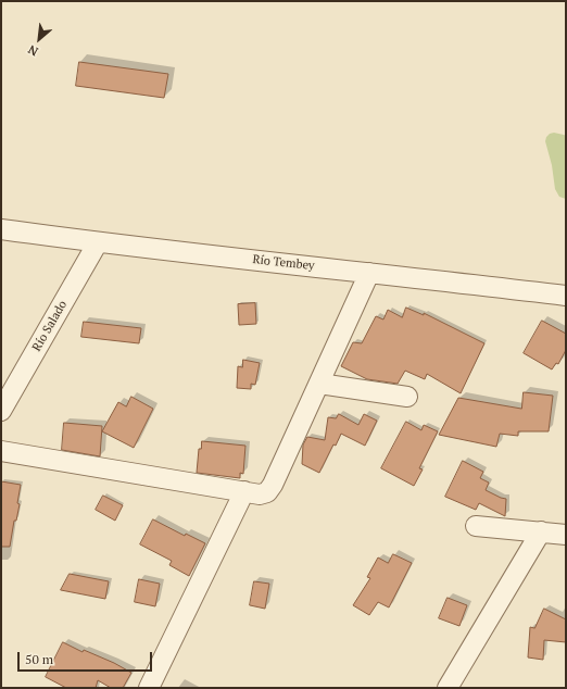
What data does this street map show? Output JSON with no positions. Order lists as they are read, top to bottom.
{
  "streets": {
    "street": ["Río Tembey", "Río Salado"]
  },
  "crossings": [
    ["Río Tembey", "Río Salado"]
  ],
  "scale_bar": "50 m",
  "north": "bottom left"
}
